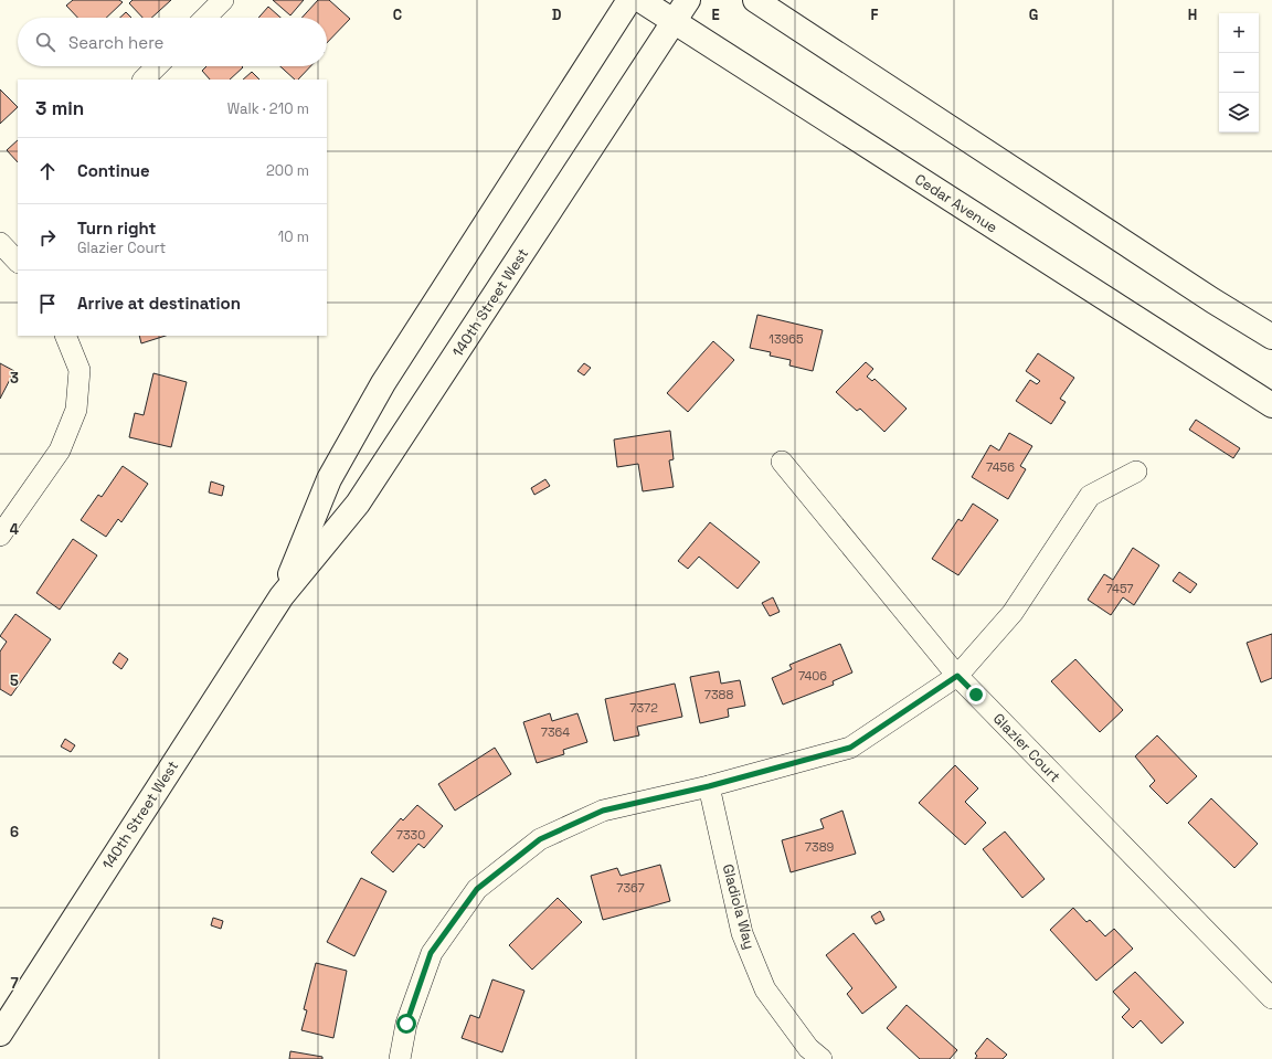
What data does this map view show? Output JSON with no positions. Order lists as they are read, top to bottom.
{
  "streets": {
    "main road": ["Cedar Avenue", "140th Street West"],
    "street": ["Glazier Court", "Gladiola Way"]
  },
  "crossings": [
    ["Cedar Avenue", "140th Street West"]
  ],
  "house_numbers": [
    "13965",
    "7456",
    "7457",
    "7406",
    "7388",
    "7372",
    "7364",
    "7330",
    "7389",
    "7367"
  ],
  "page": {
    "map_buttons": ["+", "−"],
    "search": "Search here",
    "heading": ["3 min", "Walk · 210 m"],
    "list": [
      ["Continue", "200 m"],
      ["Turn right", "Glazier Court", "10 m"],
      "Arrive at destination"
    ]
  },
  "grid": {
    "columns": [
      "C",
      "D",
      "E",
      "F",
      "G",
      "H"
    ],
    "rows": [
      "3",
      "4",
      "5",
      "6",
      "7"
    ]
  }
}
